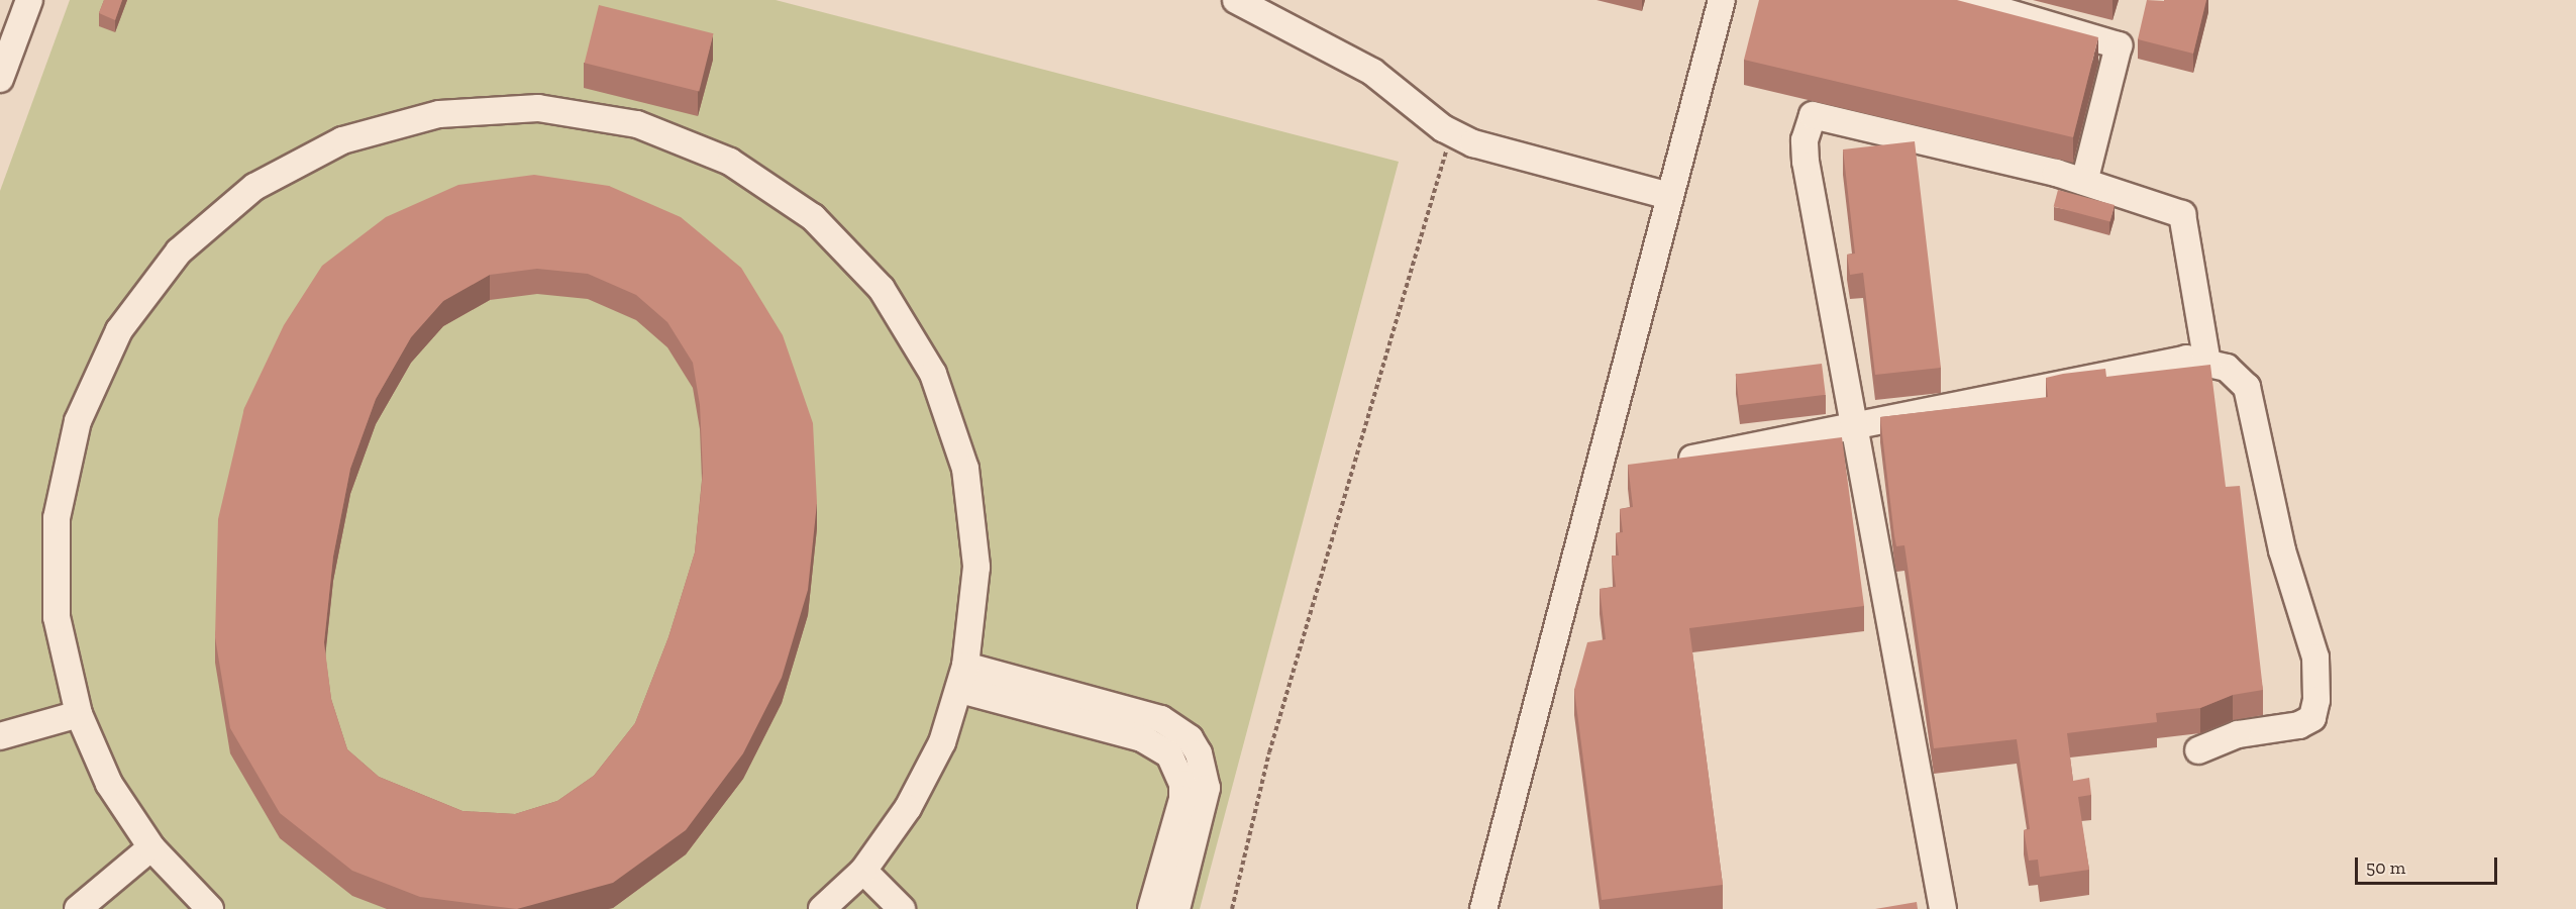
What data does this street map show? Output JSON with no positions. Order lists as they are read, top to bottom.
{
  "scale_bar": "50 m"
}
